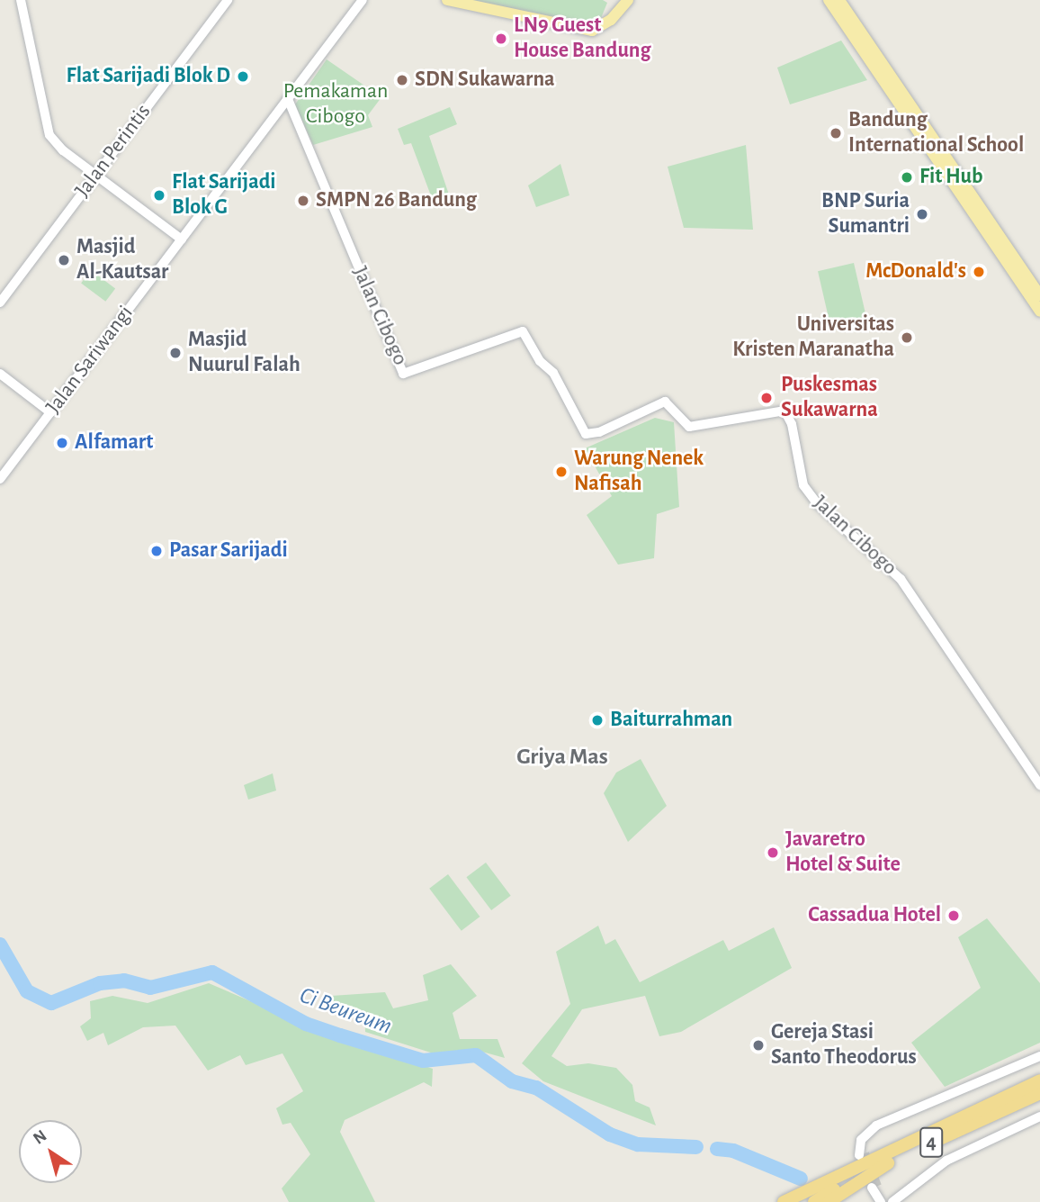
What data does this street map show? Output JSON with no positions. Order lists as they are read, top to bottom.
{
  "streets": {
    "highway": ["4"],
    "street": ["Jalan Perintis", "Jalan Cibogo", "Jalan Sariwangi"]
  },
  "crossings": [
    ["Jalan Cibogo", "Jalan Sariwangi"]
  ],
  "districts": ["Griya Mas"],
  "water": ["Ci Beureum"],
  "parks": ["Pemakaman Cibogo"],
  "places": [
    "LN9 Guest House Bandung",
    "Flat Sarijadi Blok D",
    "SDN Sukawarna",
    "Bandung International School",
    "Fit Hub",
    "Flat Sarijadi Blok G",
    "SMPN 26 Bandung",
    "BNP Suria Sumantri",
    "Masjid Al-Kautsar",
    "McDonald's",
    "Universitas Kristen Maranatha",
    "Masjid Nuurul Falah",
    "Puskesmas Sukawarna",
    "Alfamart",
    "Warung Nenek Nafisah",
    "Pasar Sarijadi",
    "Baiturrahman",
    "Javaretro Hotel & Suite",
    "Cassadua Hotel",
    "Gereja Stasi Santo Theodorus"
  ],
  "north": "top left"
}
